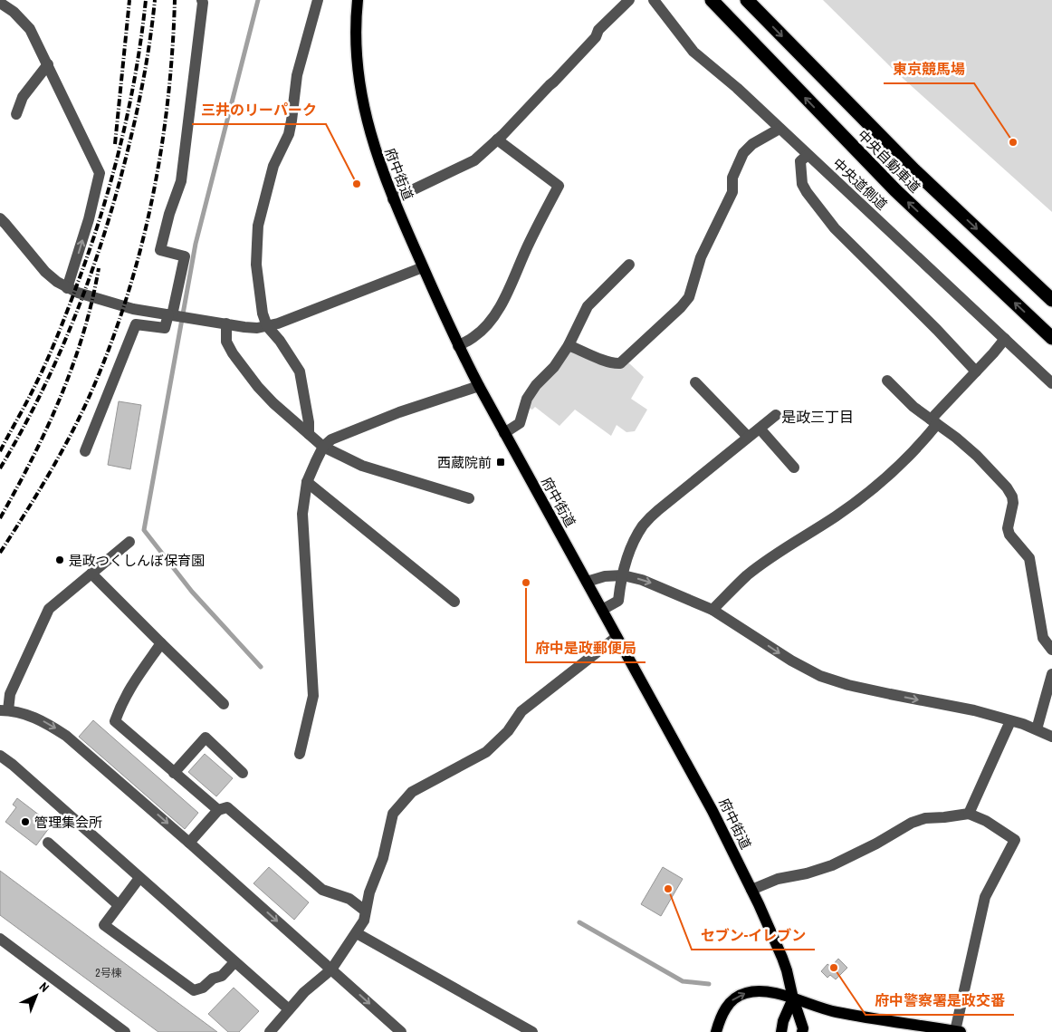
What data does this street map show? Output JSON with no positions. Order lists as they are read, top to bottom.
{
  "streets": {
    "highway": ["中央自動車道"],
    "main road": ["府中街道"],
    "street": ["中央道側道"]
  },
  "districts": ["是政三丁目"],
  "places": {
    "other": [
      "東京競馬場",
      "三井のリーパーク",
      "是政つくしんぼ保育園",
      "府中是政郵便局",
      "管理集会所",
      "セブン-イレブン",
      "府中警察署是政交番"
    ],
    "transit": ["西蔵院前"]
  },
  "house_numbers": ["2号棟"],
  "north": "top right"
}
